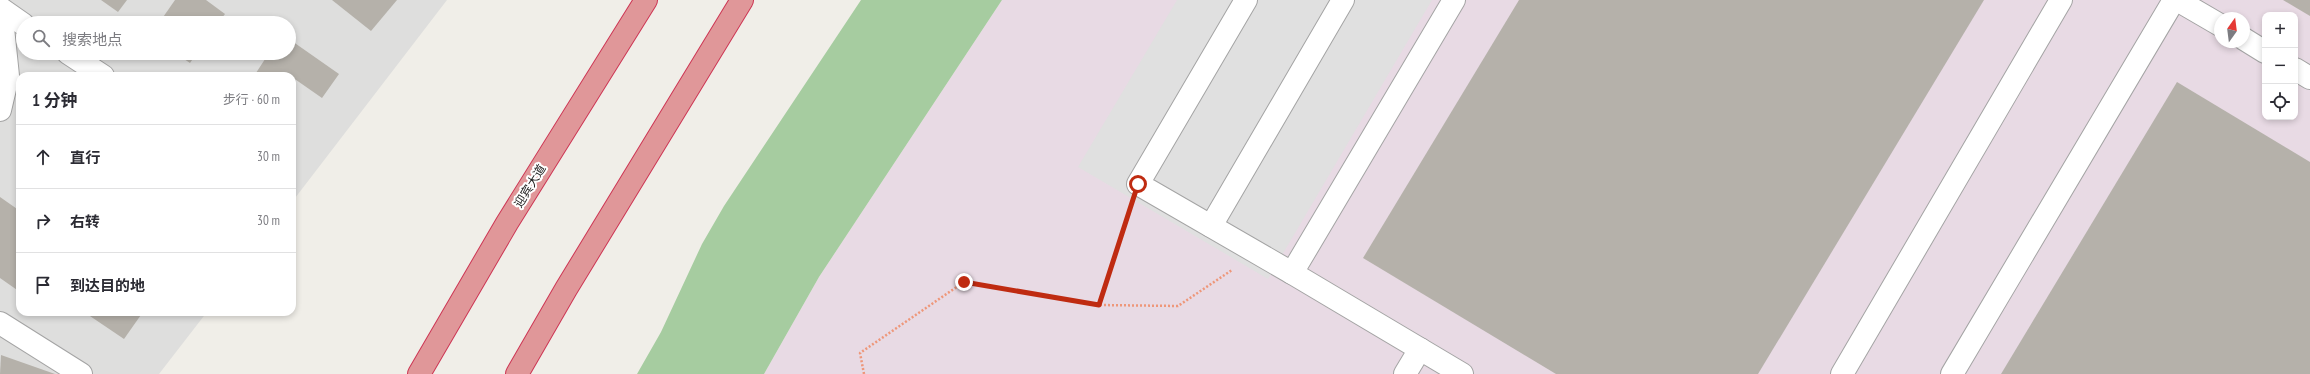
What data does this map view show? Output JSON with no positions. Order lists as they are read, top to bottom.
{
  "streets": {
    "highway": ["迎宾大道"]
  },
  "north": "top",
  "page": {
    "map_buttons": ["+", "−"],
    "search": "搜索地点",
    "heading": ["1 分钟", "步行 · 60 m"],
    "list": [
      ["直行", "30 m"],
      ["右转", "30 m"],
      "到达目的地"
    ]
  }
}
